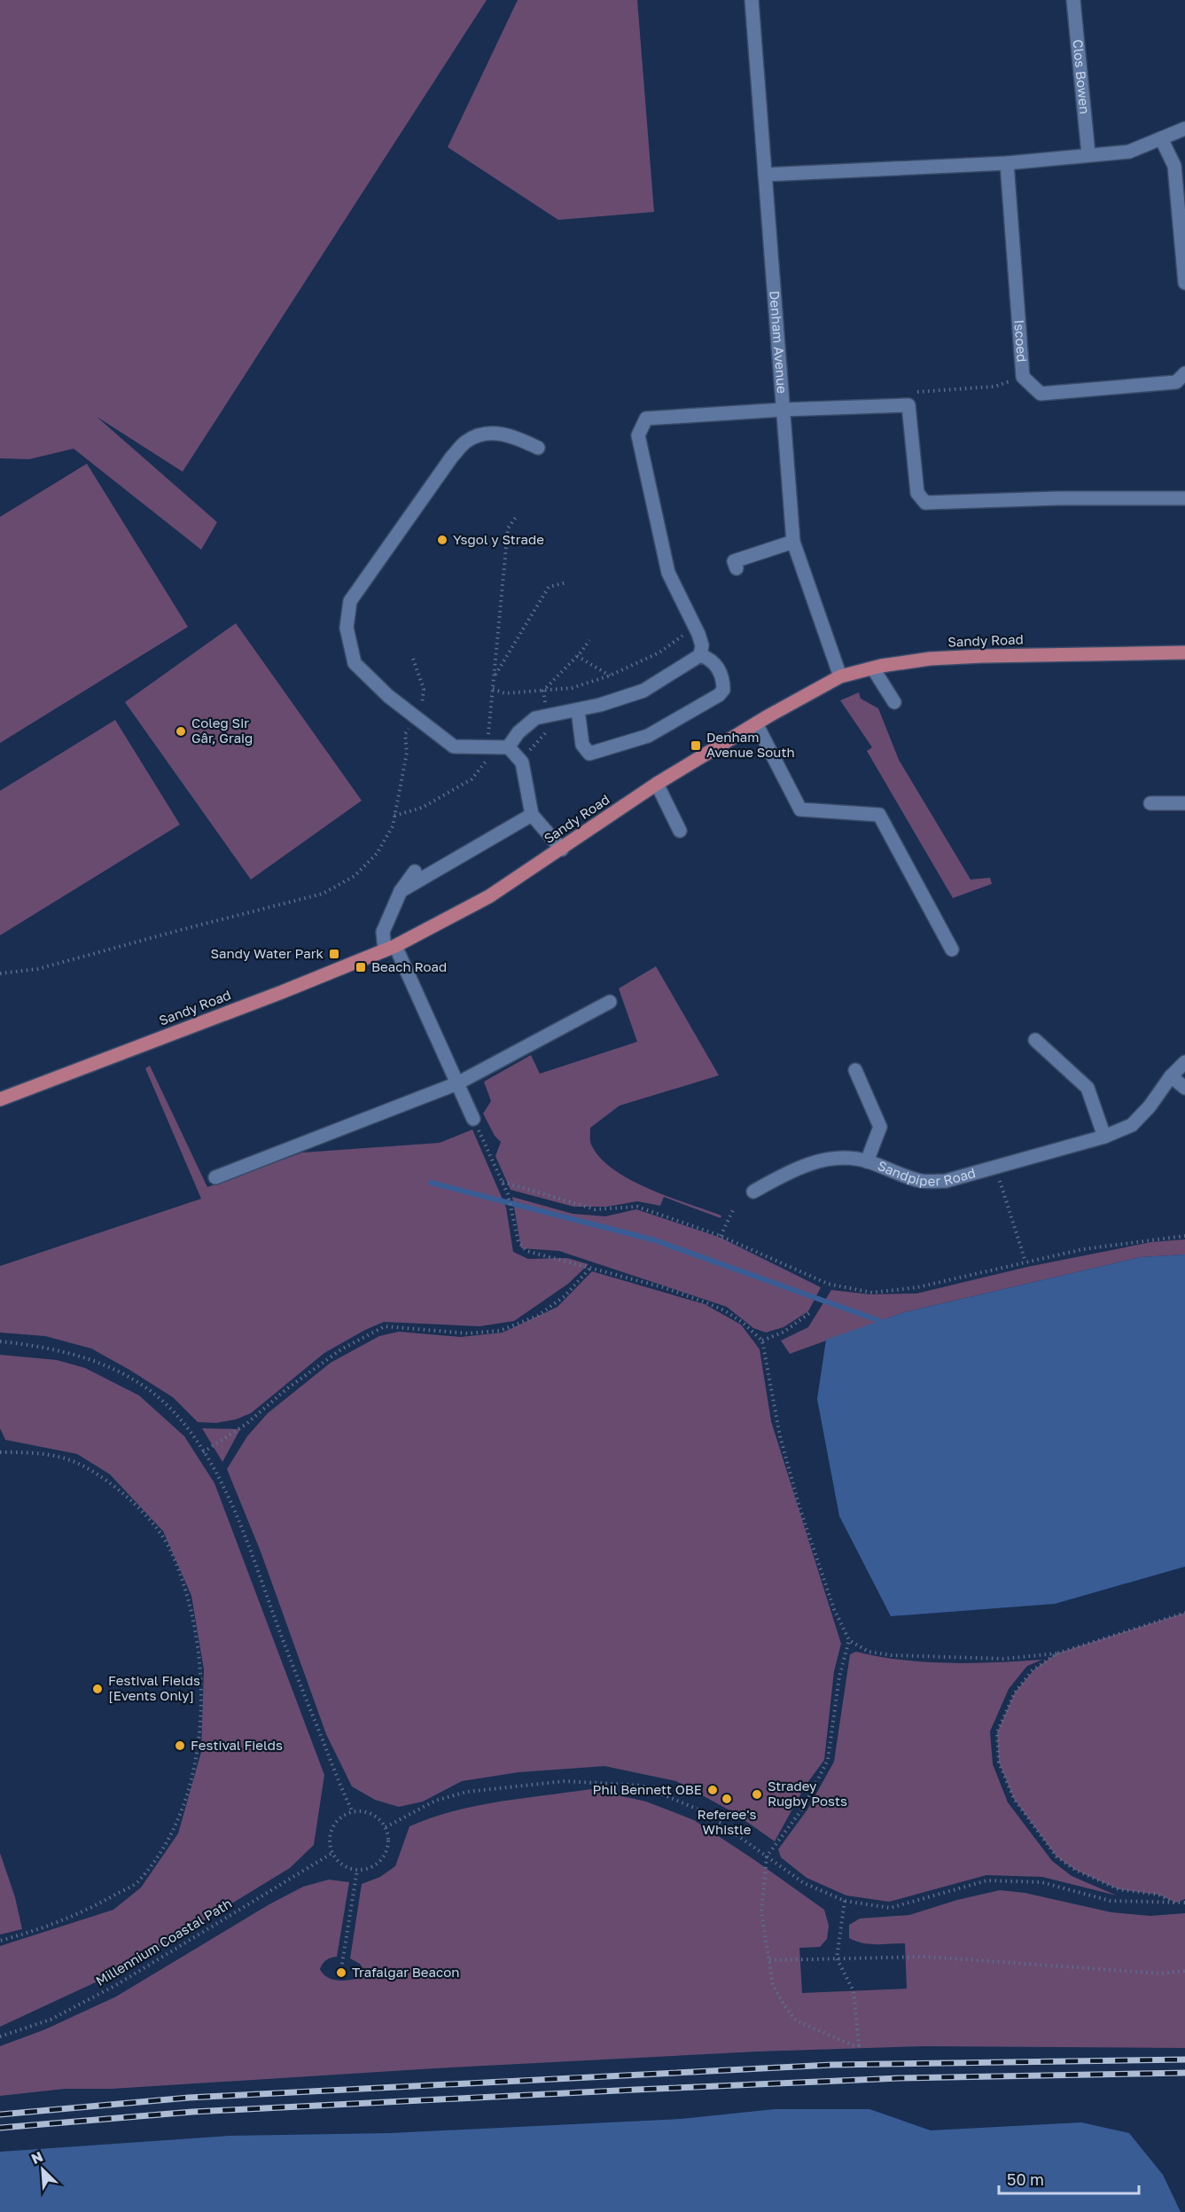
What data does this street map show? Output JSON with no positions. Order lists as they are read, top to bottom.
{
  "streets": {
    "main road": ["Sandy Road"],
    "street": [
      "Clos Bowen",
      "Iscoed",
      "Denham Avenue",
      "Sandpiper Road"
    ],
    "path": ["Millennium Coastal Path"]
  },
  "crossings": [
    ["Denham Avenue", "Sandy Road"]
  ],
  "places": {
    "other": [
      "Ysgol y Strade",
      "Coleg Sir Gâr, Graig",
      "Festival Fields [Events Only]",
      "Festival Fields",
      "Phil Bennett OBE",
      "Stradey Rugby Posts",
      "Referee's Whistle",
      "Trafalgar Beacon"
    ],
    "transit": ["Denham Avenue South", "Sandy Water Park", "Beach Road"]
  },
  "scale_bar": "50 m",
  "north": "top left"
}
